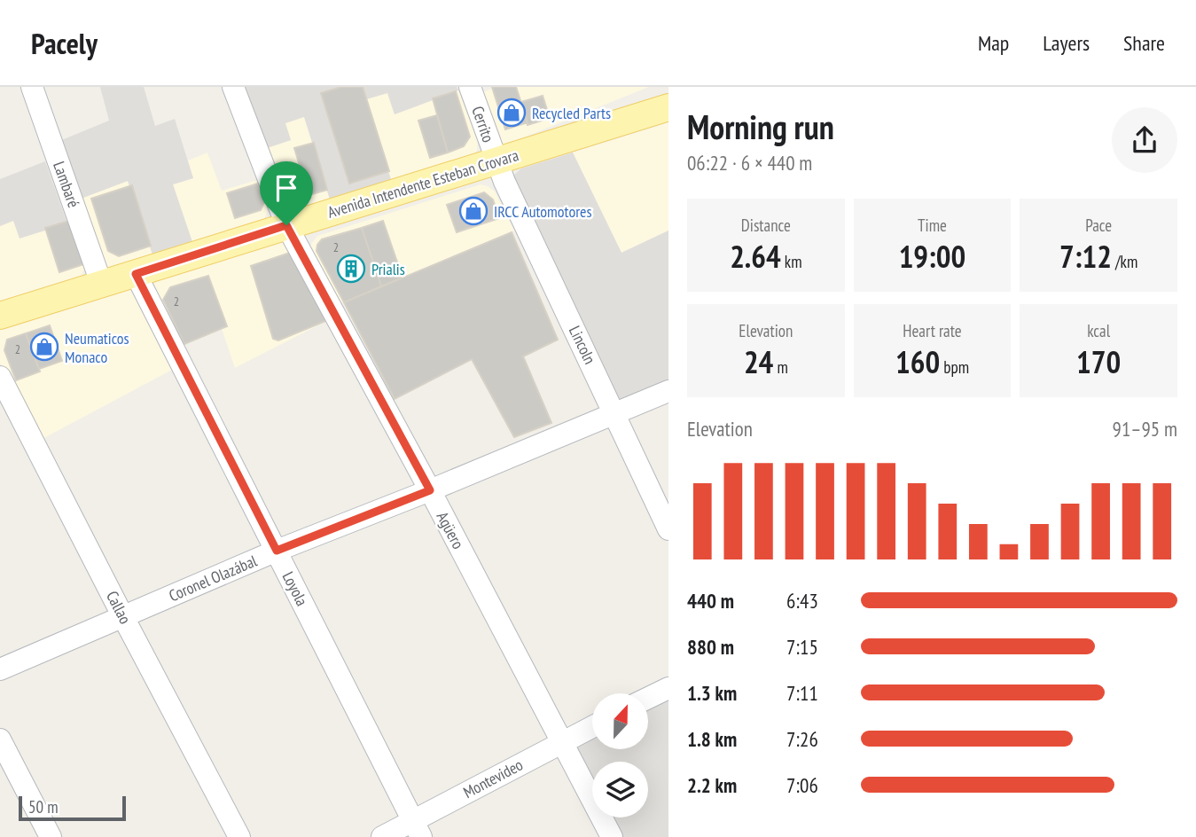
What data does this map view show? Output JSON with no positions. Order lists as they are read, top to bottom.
{
  "streets": {
    "main road": ["Avenida Intendente Esteban Crovara"],
    "street": [
      "Cerrito",
      "Lambaré",
      "Lincoln",
      "Agüero",
      "Coronel Olazábal",
      "Loyola",
      "Callao",
      "Montevideo"
    ]
  },
  "crossings": [
    ["Cerrito", "Avenida Intendente Esteban Crovara"],
    ["Cerrito", "Lincoln"],
    ["Avenida Intendente Esteban Crovara", "Lambaré"],
    ["Avenida Intendente Esteban Crovara", "Lincoln"],
    ["Avenida Intendente Esteban Crovara", "Agüero"],
    ["Avenida Intendente Esteban Crovara", "Loyola"],
    ["Lincoln", "Coronel Olazábal"],
    ["Agüero", "Coronel Olazábal"],
    ["Agüero", "Montevideo"],
    ["Coronel Olazábal", "Loyola"],
    ["Coronel Olazábal", "Callao"],
    ["Loyola", "Montevideo"]
  ],
  "places": {
    "shop": ["Recycled Parts", "IRCC Automotores", "Neumaticos Monaco"],
    "building": ["Prialis"]
  },
  "house_numbers": ["2", "2", "2"],
  "scale_bar": "50 m",
  "north": "top",
  "page": {
    "header": "Pacely",
    "nav": ["Map", "Layers", "Share"],
    "heading": ["Morning run", "06:22 · 6 × 440 m"],
    "stats": [
      ["Distance", "2.64 km"],
      ["Time", "19:00"],
      ["Pace", "7:12 /km"],
      ["Elevation", "24 m"],
      ["Heart rate", "160 bpm"],
      ["kcal", "170"]
    ],
    "chart": ["Elevation", "91–95 m"],
    "list": [
      {
        "name": "440 m",
        "note": "6:43"
      },
      {
        "name": "880 m",
        "note": "7:15"
      },
      {
        "name": "1.3 km",
        "note": "7:11"
      },
      {
        "name": "1.8 km",
        "note": "7:26"
      },
      {
        "name": "2.2 km",
        "note": "7:06"
      }
    ],
    "scale": "50 m"
  }
}
